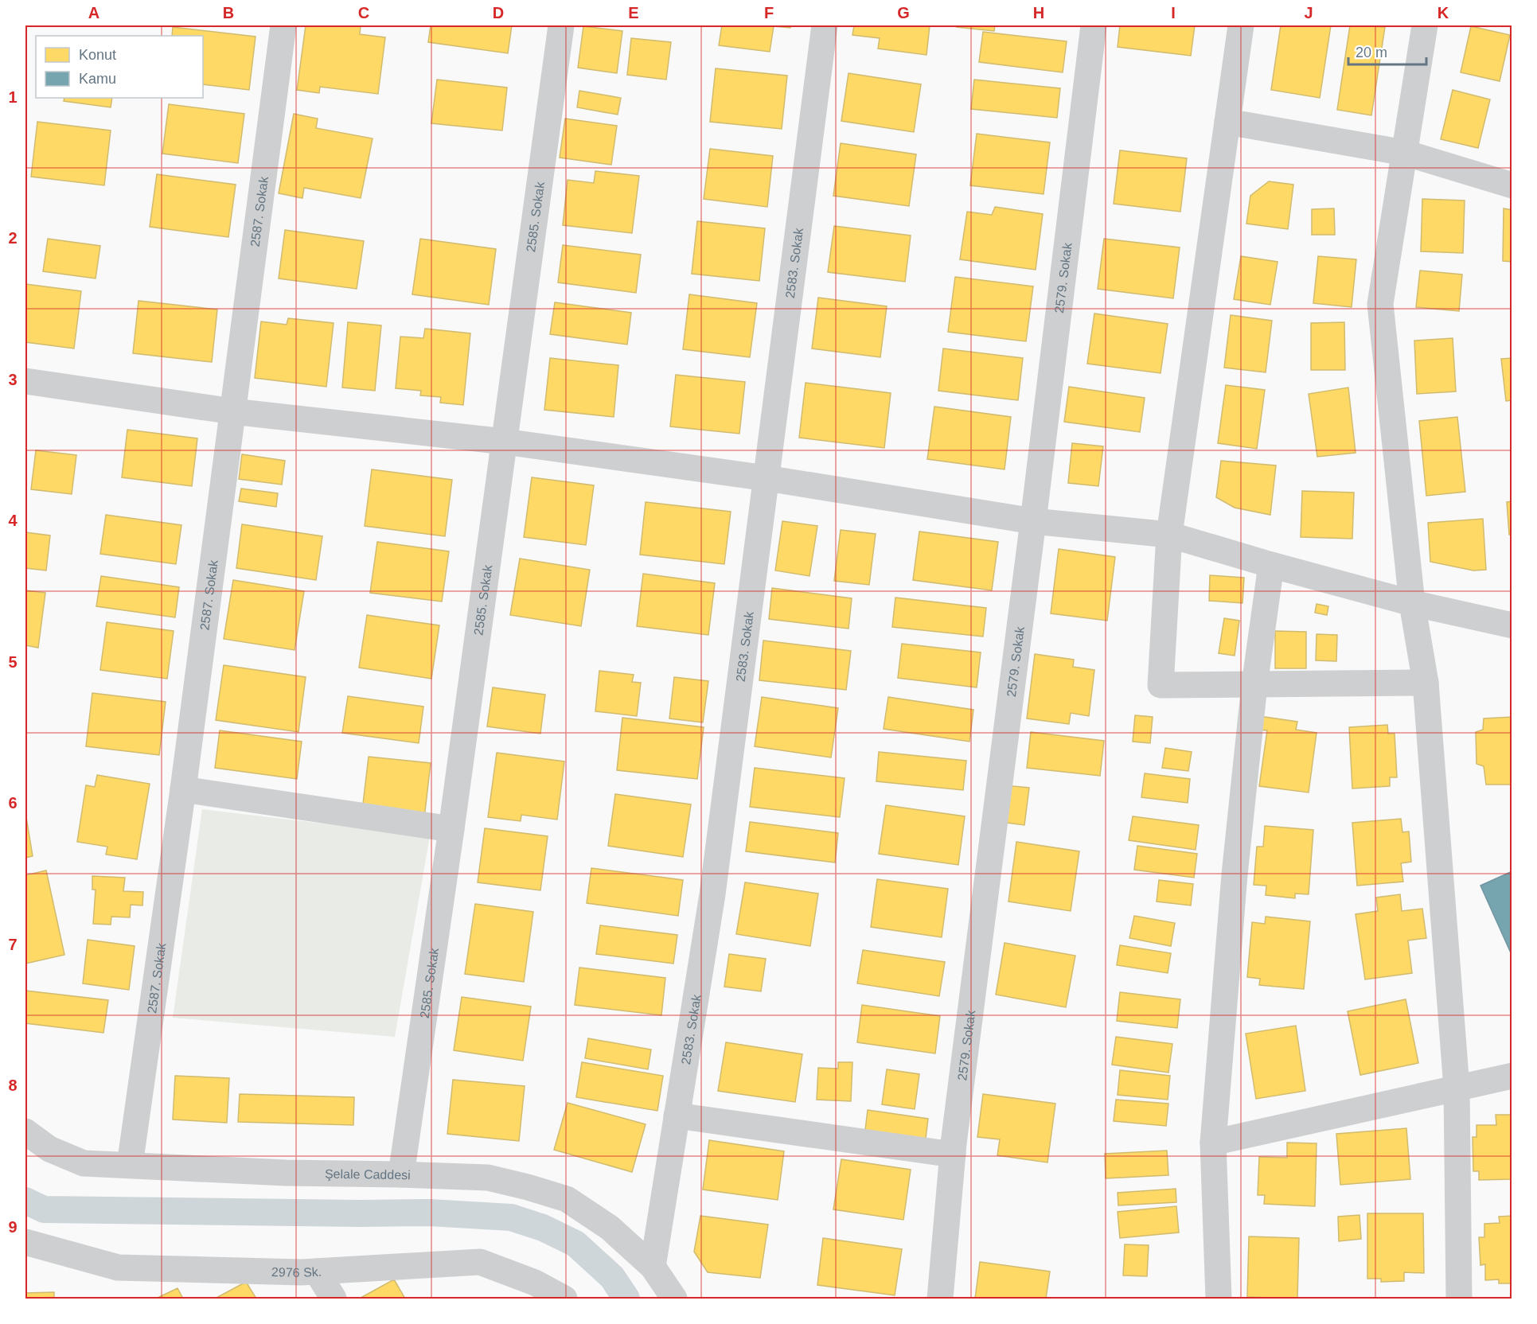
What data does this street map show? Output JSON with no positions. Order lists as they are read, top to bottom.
{
  "streets": {
    "street": [
      "2587. Sokak",
      "2585. Sokak",
      "2583. Sokak",
      "2579. Sokak",
      "Şelale Caddesi",
      "2976 Sk."
    ]
  },
  "crossings": [
    ["2587. Sokak", "Şelale Caddesi"],
    ["2585. Sokak", "Şelale Caddesi"],
    ["2583. Sokak", "Şelale Caddesi"]
  ],
  "legend": ["Konut", "Kamu"],
  "scale_bar": "20 m",
  "grid": {
    "columns": [
      "A",
      "B",
      "C",
      "D",
      "E",
      "F",
      "G",
      "H",
      "I",
      "J",
      "K"
    ],
    "rows": [
      "1",
      "2",
      "3",
      "4",
      "5",
      "6",
      "7",
      "8",
      "9"
    ]
  }
}
